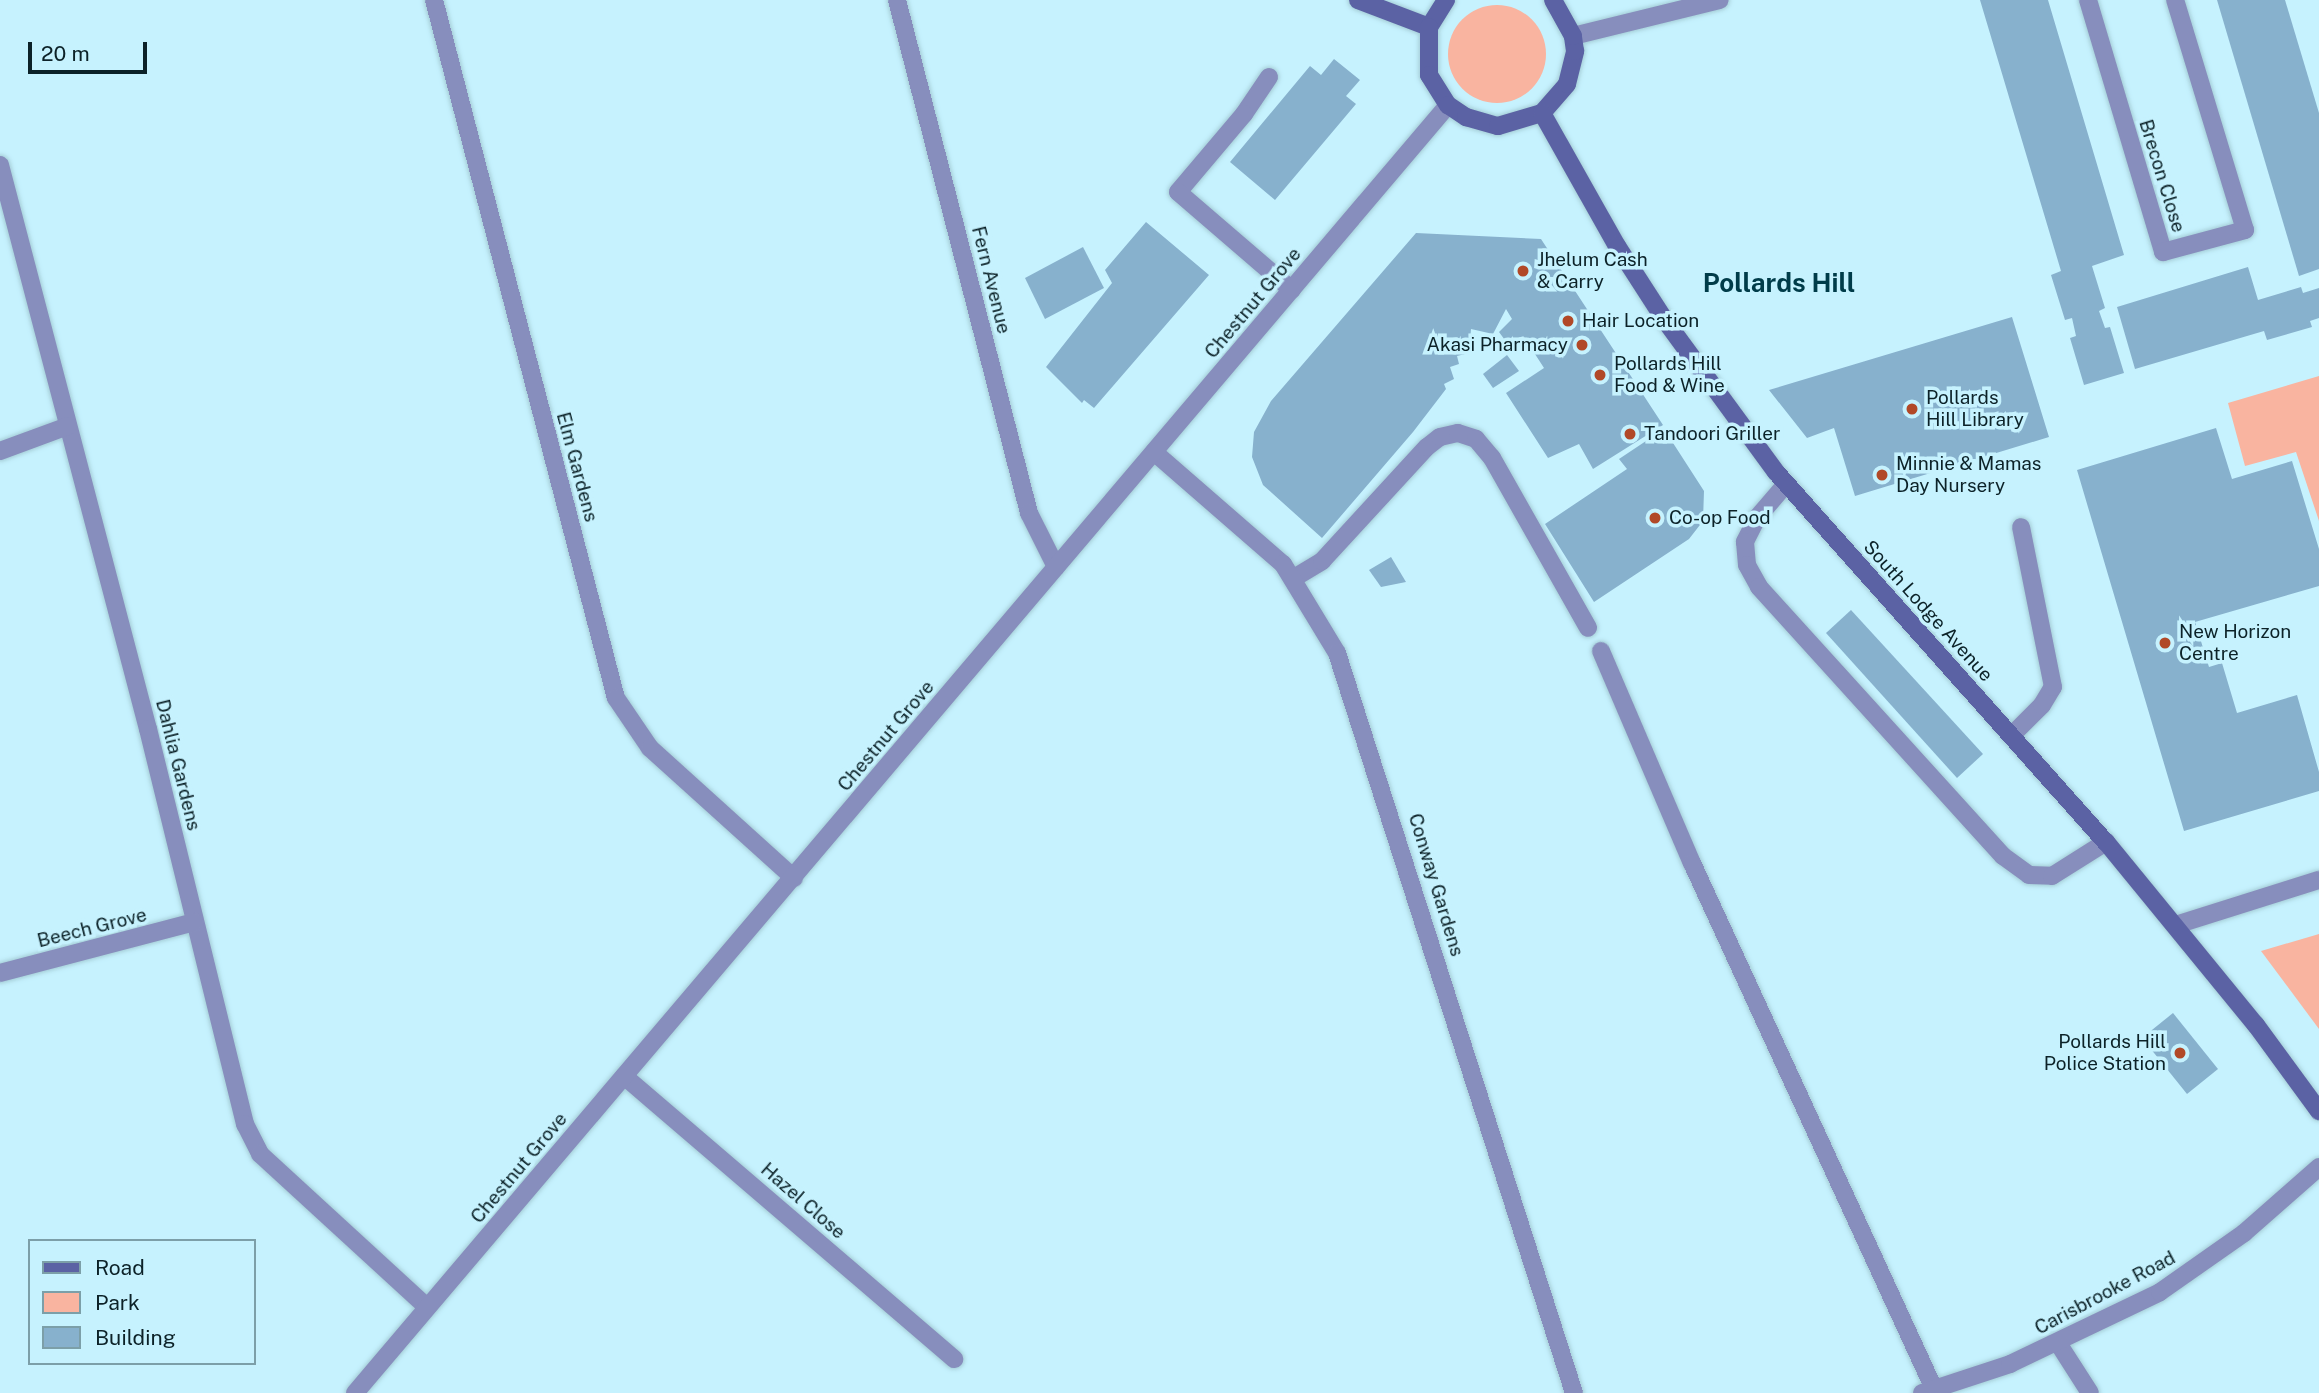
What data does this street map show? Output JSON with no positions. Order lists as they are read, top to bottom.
{
  "streets": {
    "street": [
      "Brecon Close",
      "Fern Avenue",
      "Chestnut Grove",
      "Elm Gardens",
      "South Lodge Avenue",
      "Dahlia Gardens",
      "Conway Gardens",
      "Beech Grove",
      "Hazel Close",
      "Carisbrooke Road"
    ]
  },
  "crossings": [
    ["Fern Avenue", "Chestnut Grove"],
    ["Chestnut Grove", "Elm Gardens"],
    ["Chestnut Grove", "Dahlia Gardens"],
    ["Chestnut Grove", "Conway Gardens"],
    ["Chestnut Grove", "Hazel Close"],
    ["Dahlia Gardens", "Beech Grove"]
  ],
  "districts": ["Pollards Hill"],
  "places": [
    "Jhelum Cash & Carry",
    "Hair Location",
    "Akasi Pharmacy",
    "Pollards Hill Food & Wine",
    "Pollards Hill Library",
    "Tandoori Griller",
    "Minnie & Mamas Day Nursery",
    "Co-op Food",
    "New Horizon Centre",
    "Pollards Hill Police Station"
  ],
  "legend": ["Road", "Park", "Building"],
  "scale_bar": "20 m"
}
